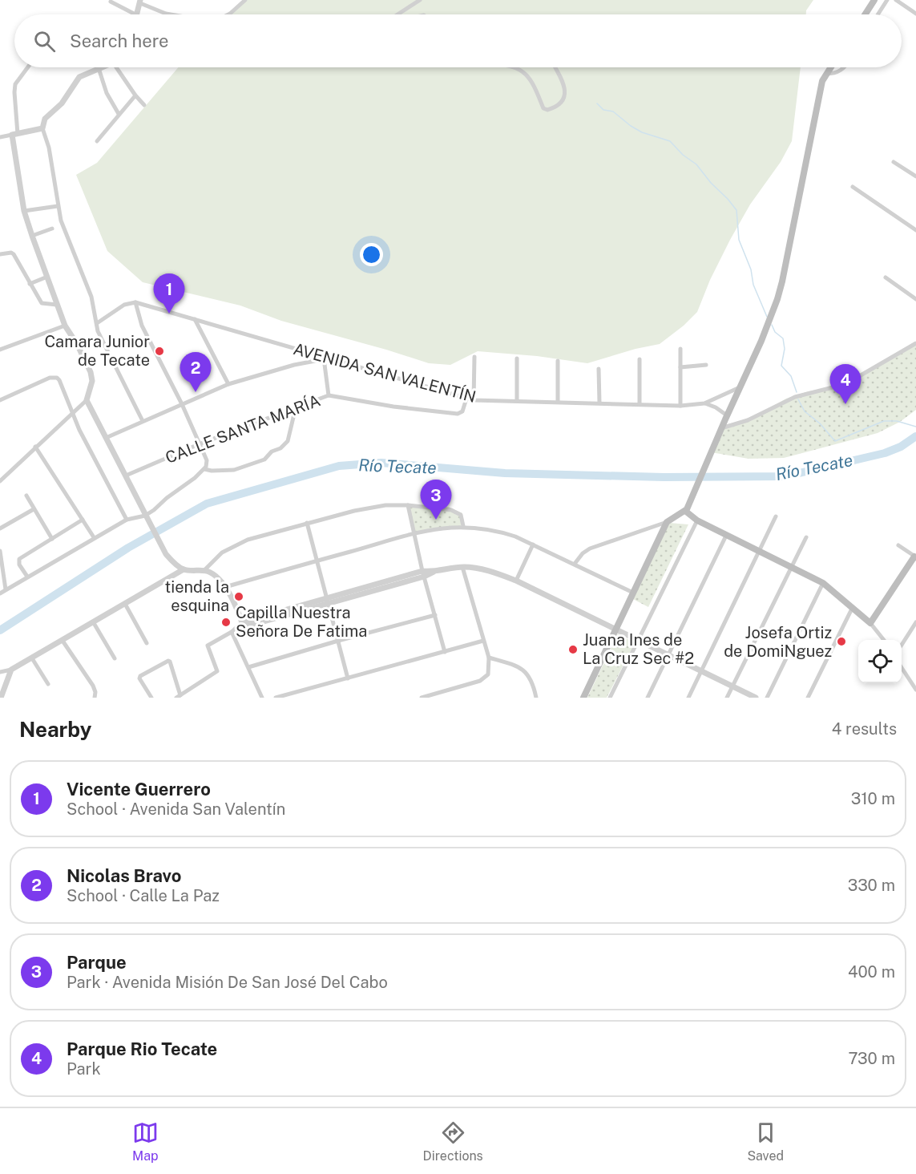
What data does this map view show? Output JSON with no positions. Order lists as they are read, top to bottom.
{
  "streets": {
    "street": ["AVENIDA SAN VALENTÍN", "CALLE SANTA MARÍA"]
  },
  "crossings": [
    ["AVENIDA SAN VALENTÍN", "CALLE SANTA MARÍA"]
  ],
  "water": ["Río Tecate"],
  "places": [
    "Camara Junior de Tecate",
    "tienda la esquina",
    "Capilla Nuestra Señora De Fatima",
    "Josefa Ortiz de DomiNguez",
    "Juana Ines de La Cruz Sec #2"
  ],
  "page": {
    "search": "Search here",
    "pins": [
      "1",
      "2",
      "4",
      "3"
    ],
    "heading": ["Nearby", "4 results"],
    "list": [
      {
        "mark": "1",
        "name": "Vicente Guerrero",
        "note": "School · Avenida San Valentín",
        "value": "310 m"
      },
      {
        "mark": "2",
        "name": "Nicolas Bravo",
        "note": "School · Calle La Paz",
        "value": "330 m"
      },
      {
        "mark": "3",
        "name": "Parque",
        "note": "Park · Avenida Misión De San José Del Cabo",
        "value": "400 m"
      },
      {
        "mark": "4",
        "name": "Parque Rio Tecate",
        "note": "Park",
        "value": "730 m"
      }
    ],
    "nav": ["Map", "Directions", "Saved"]
  }
}
